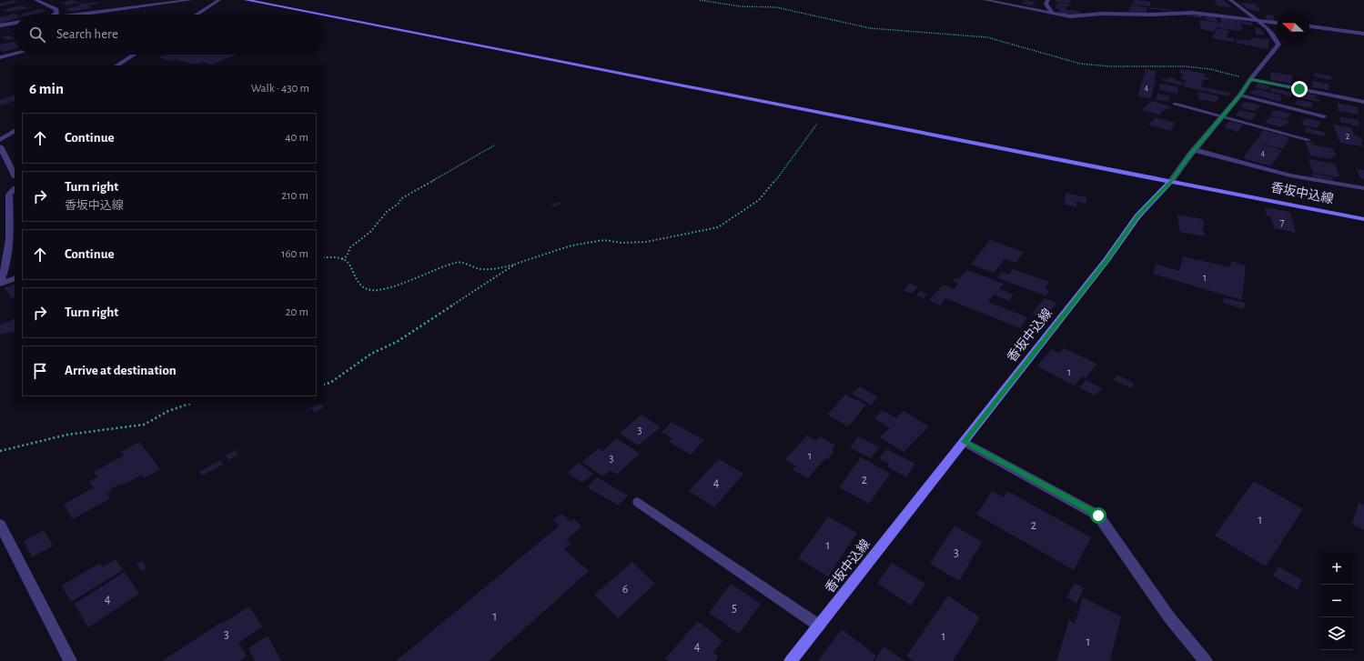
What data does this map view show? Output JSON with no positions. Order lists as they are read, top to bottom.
{
  "streets": {
    "street": ["香坂中込線"]
  },
  "house_numbers": [
    "4",
    "2",
    "4",
    "7",
    "1",
    "1",
    "3",
    "1",
    "3",
    "2",
    "4",
    "1",
    "2",
    "1",
    "3",
    "6",
    "4",
    "5",
    "1",
    "3",
    "1",
    "1",
    "4"
  ],
  "north": "left",
  "page": {
    "search": "Search here",
    "heading": ["6 min", "Walk · 430 m"],
    "list": [
      ["Continue", "40 m"],
      ["Turn right", "香坂中込線", "210 m"],
      ["Continue", "160 m"],
      ["Turn right", "20 m"],
      "Arrive at destination"
    ],
    "map_buttons": ["+", "−"]
  }
}
